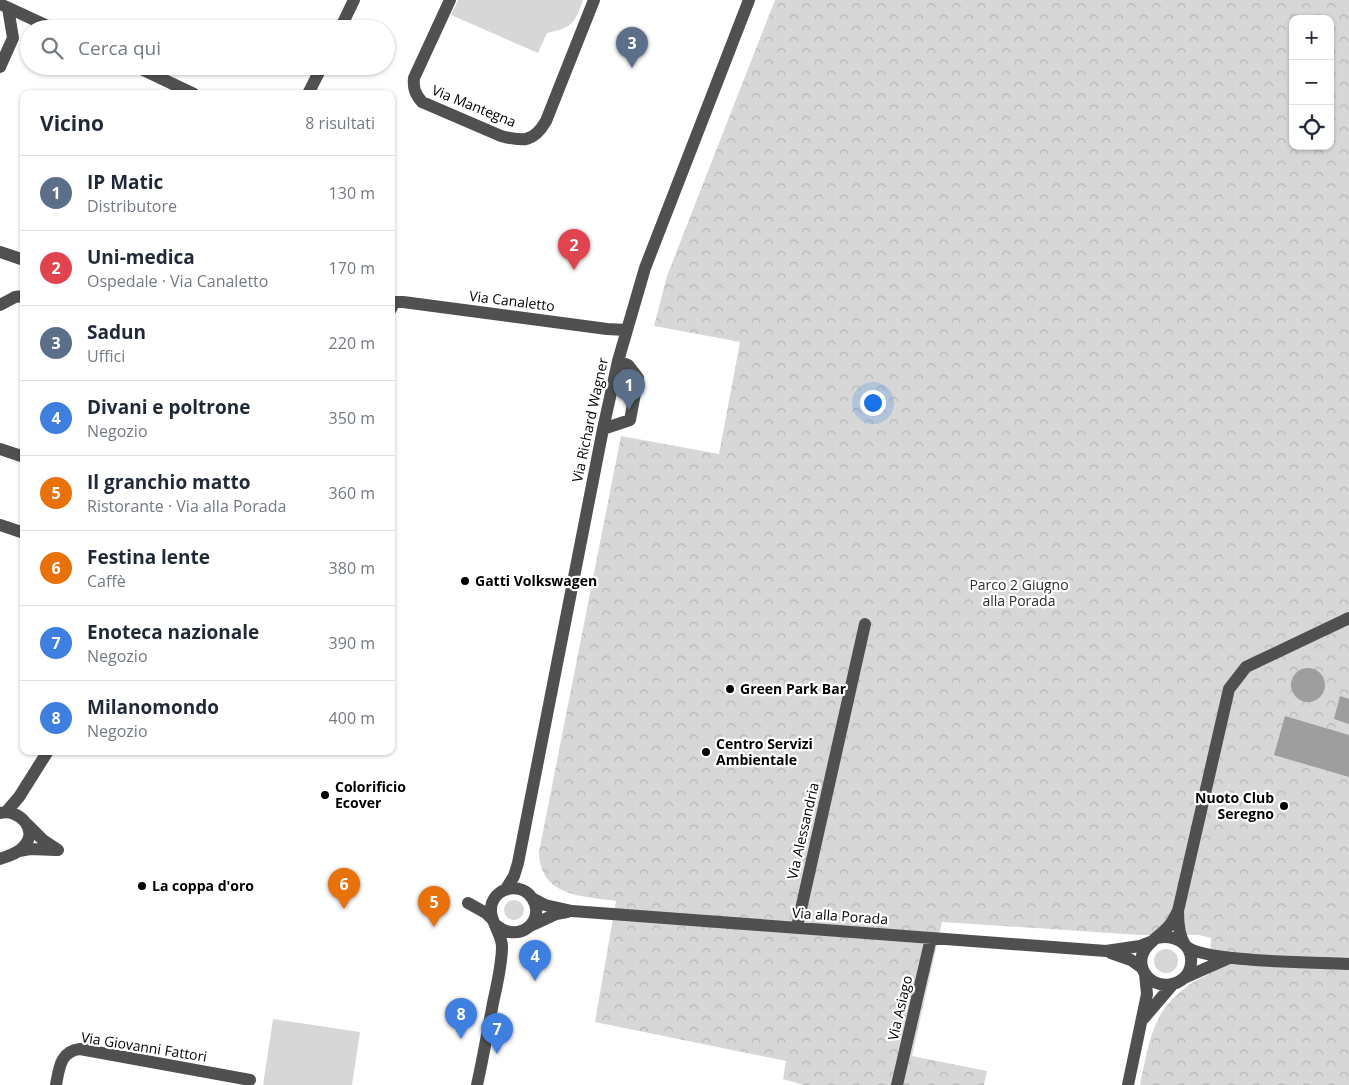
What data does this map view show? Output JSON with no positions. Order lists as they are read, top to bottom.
{
  "streets": {
    "street": [
      "Via Mantegna",
      "Via Canaletto",
      "Via Richard Wagner",
      "Via Alessandria",
      "Via alla Porada",
      "Via Asiago",
      "Via Giovanni Fattori"
    ]
  },
  "crossings": [
    ["Via Canaletto", "Via Richard Wagner"],
    ["Via Richard Wagner", "Via alla Porada"],
    ["Via Alessandria", "Via alla Porada"],
    ["Via alla Porada", "Via Asiago"]
  ],
  "parks": ["Parco 2 Giugno alla Porada"],
  "places": [
    "Gatti Volkswagen",
    "Green Park Bar",
    "Centro Servizi Ambientale",
    "Colorificio Ecover",
    "Nuoto Club Seregno",
    "La coppa d'oro"
  ],
  "page": {
    "map_buttons": ["+", "−"],
    "search": "Cerca qui",
    "pins": [
      "3",
      "2",
      "1",
      "6",
      "5",
      "4",
      "8",
      "7"
    ],
    "heading": ["Vicino", "8 risultati"],
    "list": [
      {
        "mark": "1",
        "name": "IP Matic",
        "note": "Distributore",
        "value": "130 m"
      },
      {
        "mark": "2",
        "name": "Uni-medica",
        "note": "Ospedale · Via Canaletto",
        "value": "170 m"
      },
      {
        "mark": "3",
        "name": "Sadun",
        "note": "Uffici",
        "value": "220 m"
      },
      {
        "mark": "4",
        "name": "Divani e poltrone",
        "note": "Negozio",
        "value": "350 m"
      },
      {
        "mark": "5",
        "name": "Il granchio matto",
        "note": "Ristorante · Via alla Porada",
        "value": "360 m"
      },
      {
        "mark": "6",
        "name": "Festina lente",
        "note": "Caffè",
        "value": "380 m"
      },
      {
        "mark": "7",
        "name": "Enoteca nazionale",
        "note": "Negozio",
        "value": "390 m"
      },
      {
        "mark": "8",
        "name": "Milanomondo",
        "note": "Negozio",
        "value": "400 m"
      }
    ]
  }
}
